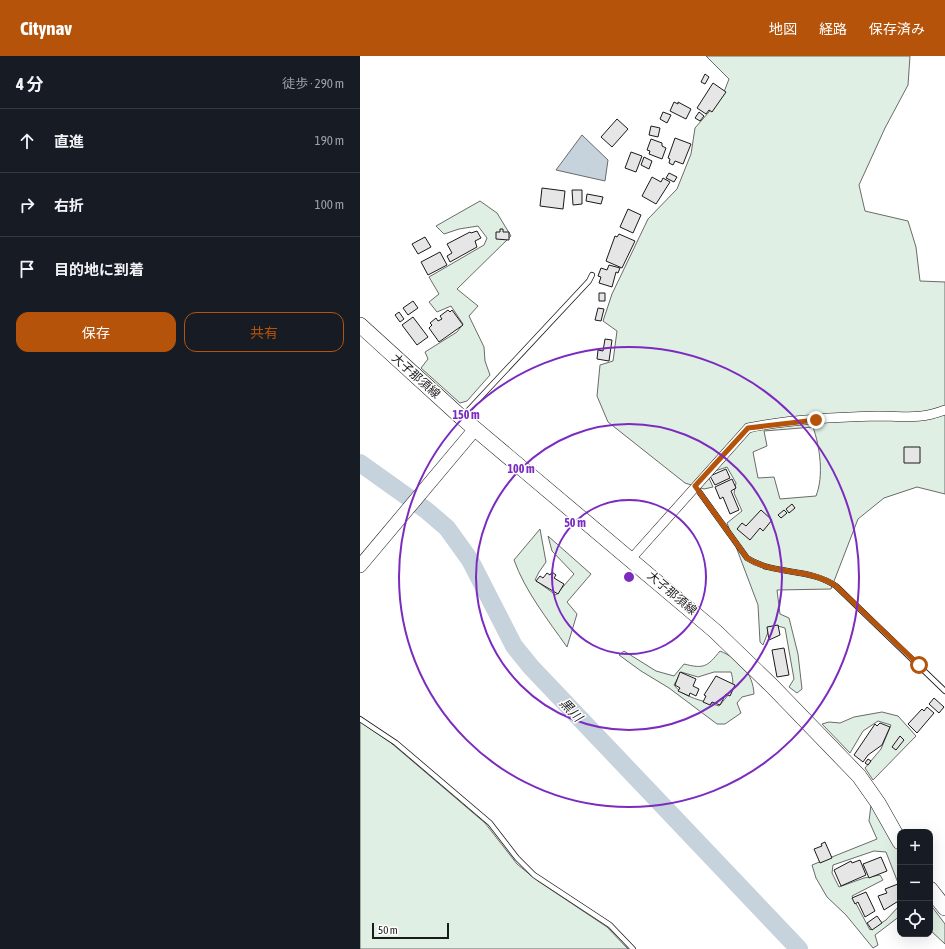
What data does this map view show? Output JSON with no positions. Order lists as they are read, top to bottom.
{
  "streets": {
    "main road": ["大子那須線"]
  },
  "water": ["黒川"],
  "scale_bar": "50 m",
  "page": {
    "header": "Citynav",
    "nav": ["地図", "経路", "保存済み"],
    "heading": ["4 分", "徒歩 · 290 m"],
    "list": [
      ["直進", "190 m"],
      ["右折", "100 m"],
      "目的地に到着"
    ],
    "buttons": ["保存", "共有"],
    "map_buttons": ["+", "−"],
    "scale": "50 m"
  },
  "rings": ["150 m", "100 m", "50 m"]
}
